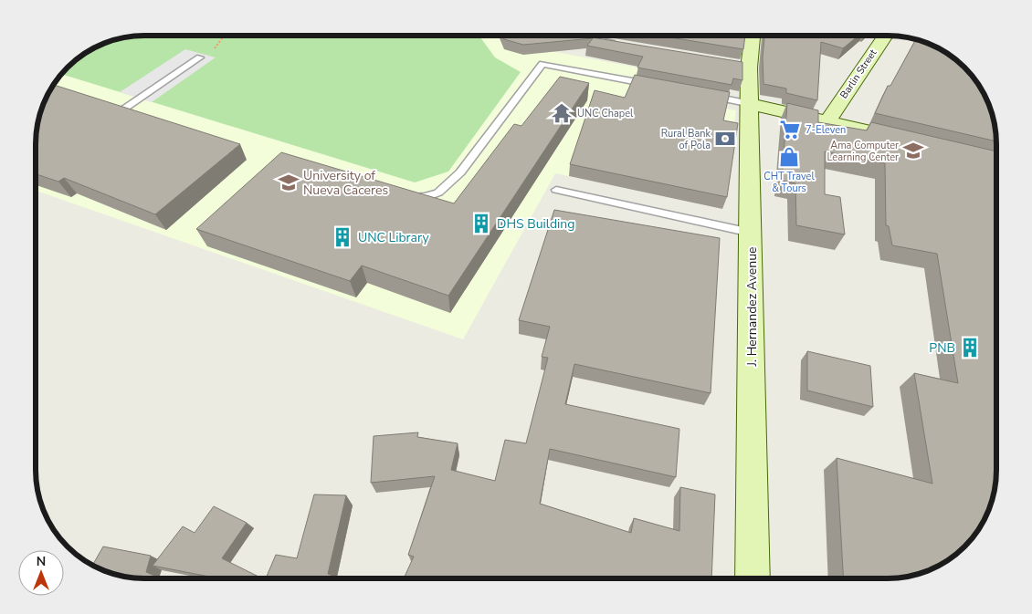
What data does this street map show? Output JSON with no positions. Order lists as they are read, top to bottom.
{
  "streets": {
    "street": ["Barlin Street", "J. Hernandez Avenue"]
  },
  "places": {
    "temple": ["UNC Chapel"],
    "supermarket": ["7-Eleven"],
    "bank": ["Rural Bank of Pola"],
    "school or university": ["Ama Computer Learning Center", "University of Nueva Caceres"],
    "shop": ["CHT Travel & Tours"],
    "building": ["DHS Building", "UNC Library", "PNB"]
  },
  "north": "top"
}
